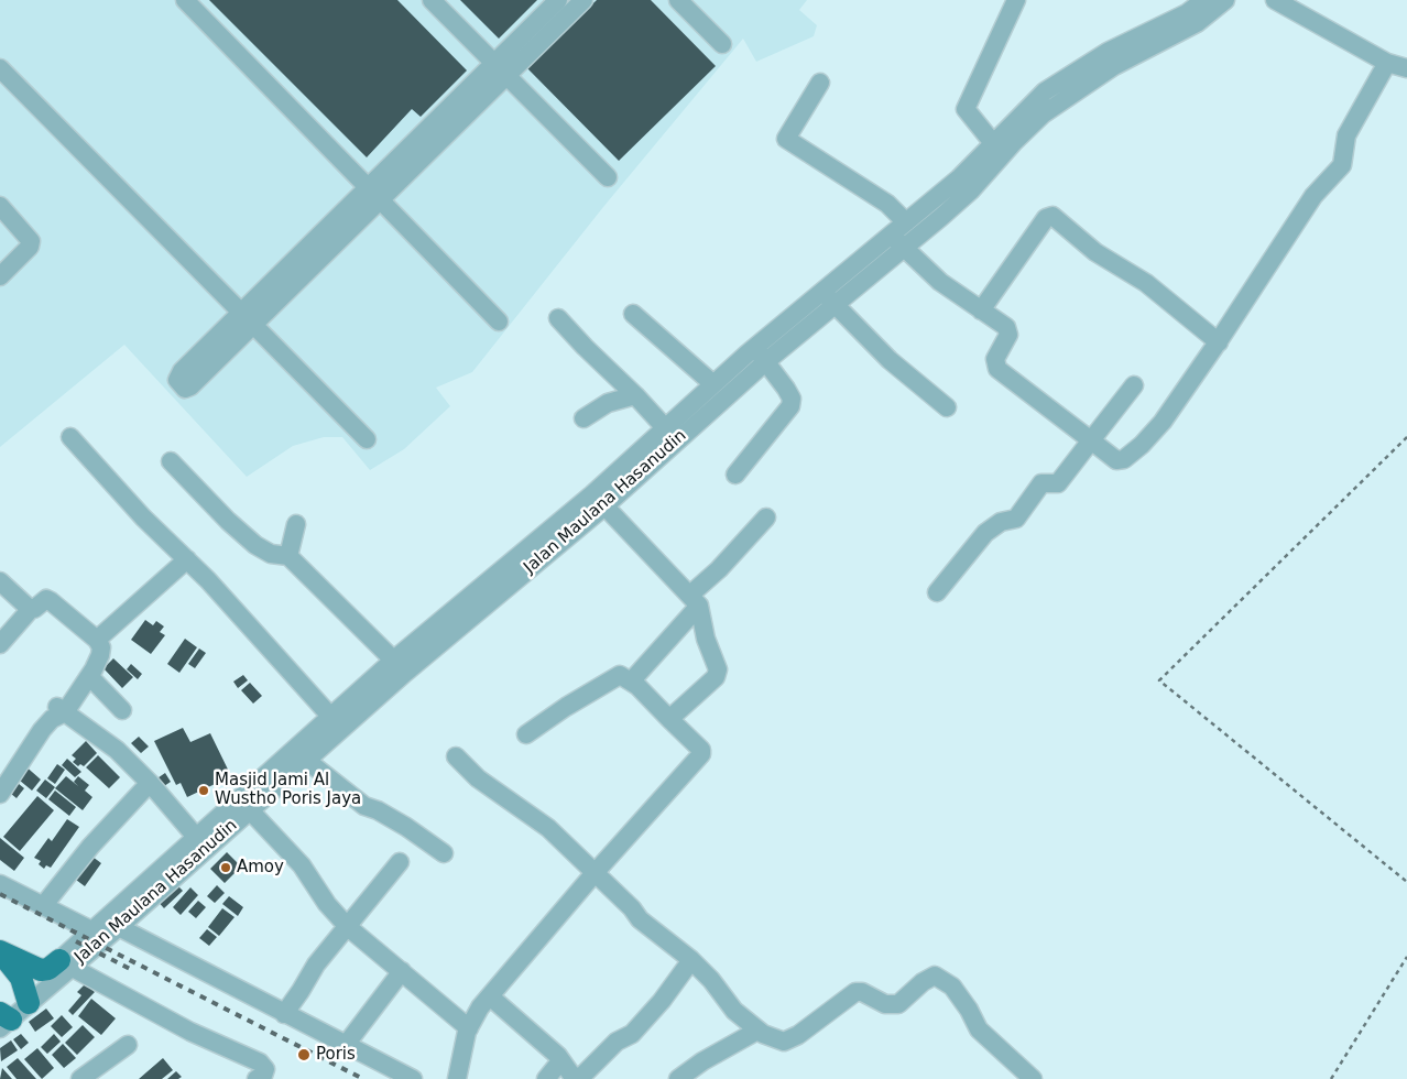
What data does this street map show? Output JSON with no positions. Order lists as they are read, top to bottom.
{
  "streets": {
    "street": ["Jalan Maulana Hasanudin"]
  },
  "places": ["Masjid Jami Al Wustho Poris Jaya", "Amoy", "Poris"]
}
